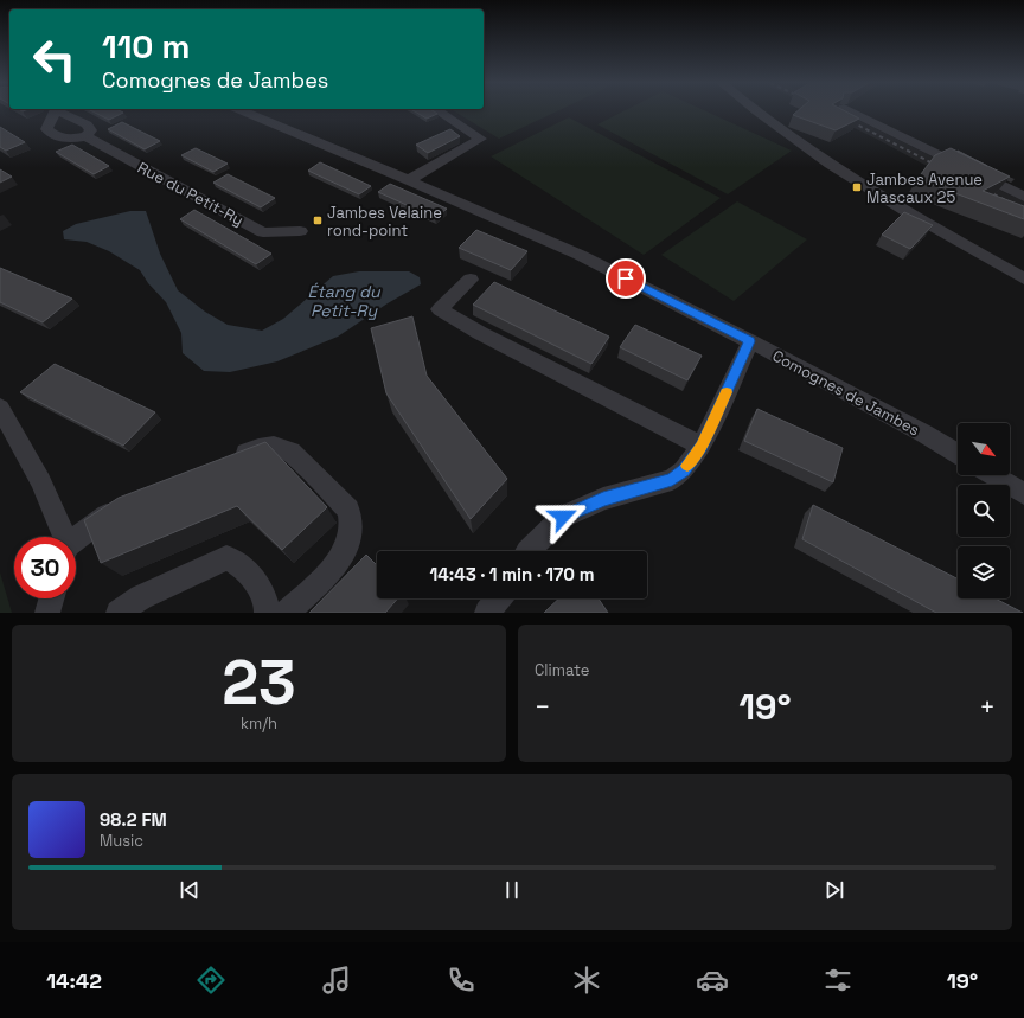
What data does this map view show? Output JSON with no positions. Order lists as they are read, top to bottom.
{
  "streets": {
    "street": ["Rue du Petit-Ry", "Comognes de Jambes"]
  },
  "water": ["Étang du Petit-Ry"],
  "places": {
    "transit": ["Jambes Avenue Mascaux 25", "Jambes Velaine rond-point"]
  },
  "north": "bottom right",
  "page": {
    "turn": ["110 m", "Comognes de Jambes"],
    "limit": "30",
    "trip": "14:43 · 1 min · 170 m",
    "tile": [
      ["23", "km/h"],
      "Climate"
    ],
    "heat": ["−", "19°", "+"],
    "song": ["98.2 FM", "Music"],
    "tabs": ["14:42", "19°"]
  }
}
